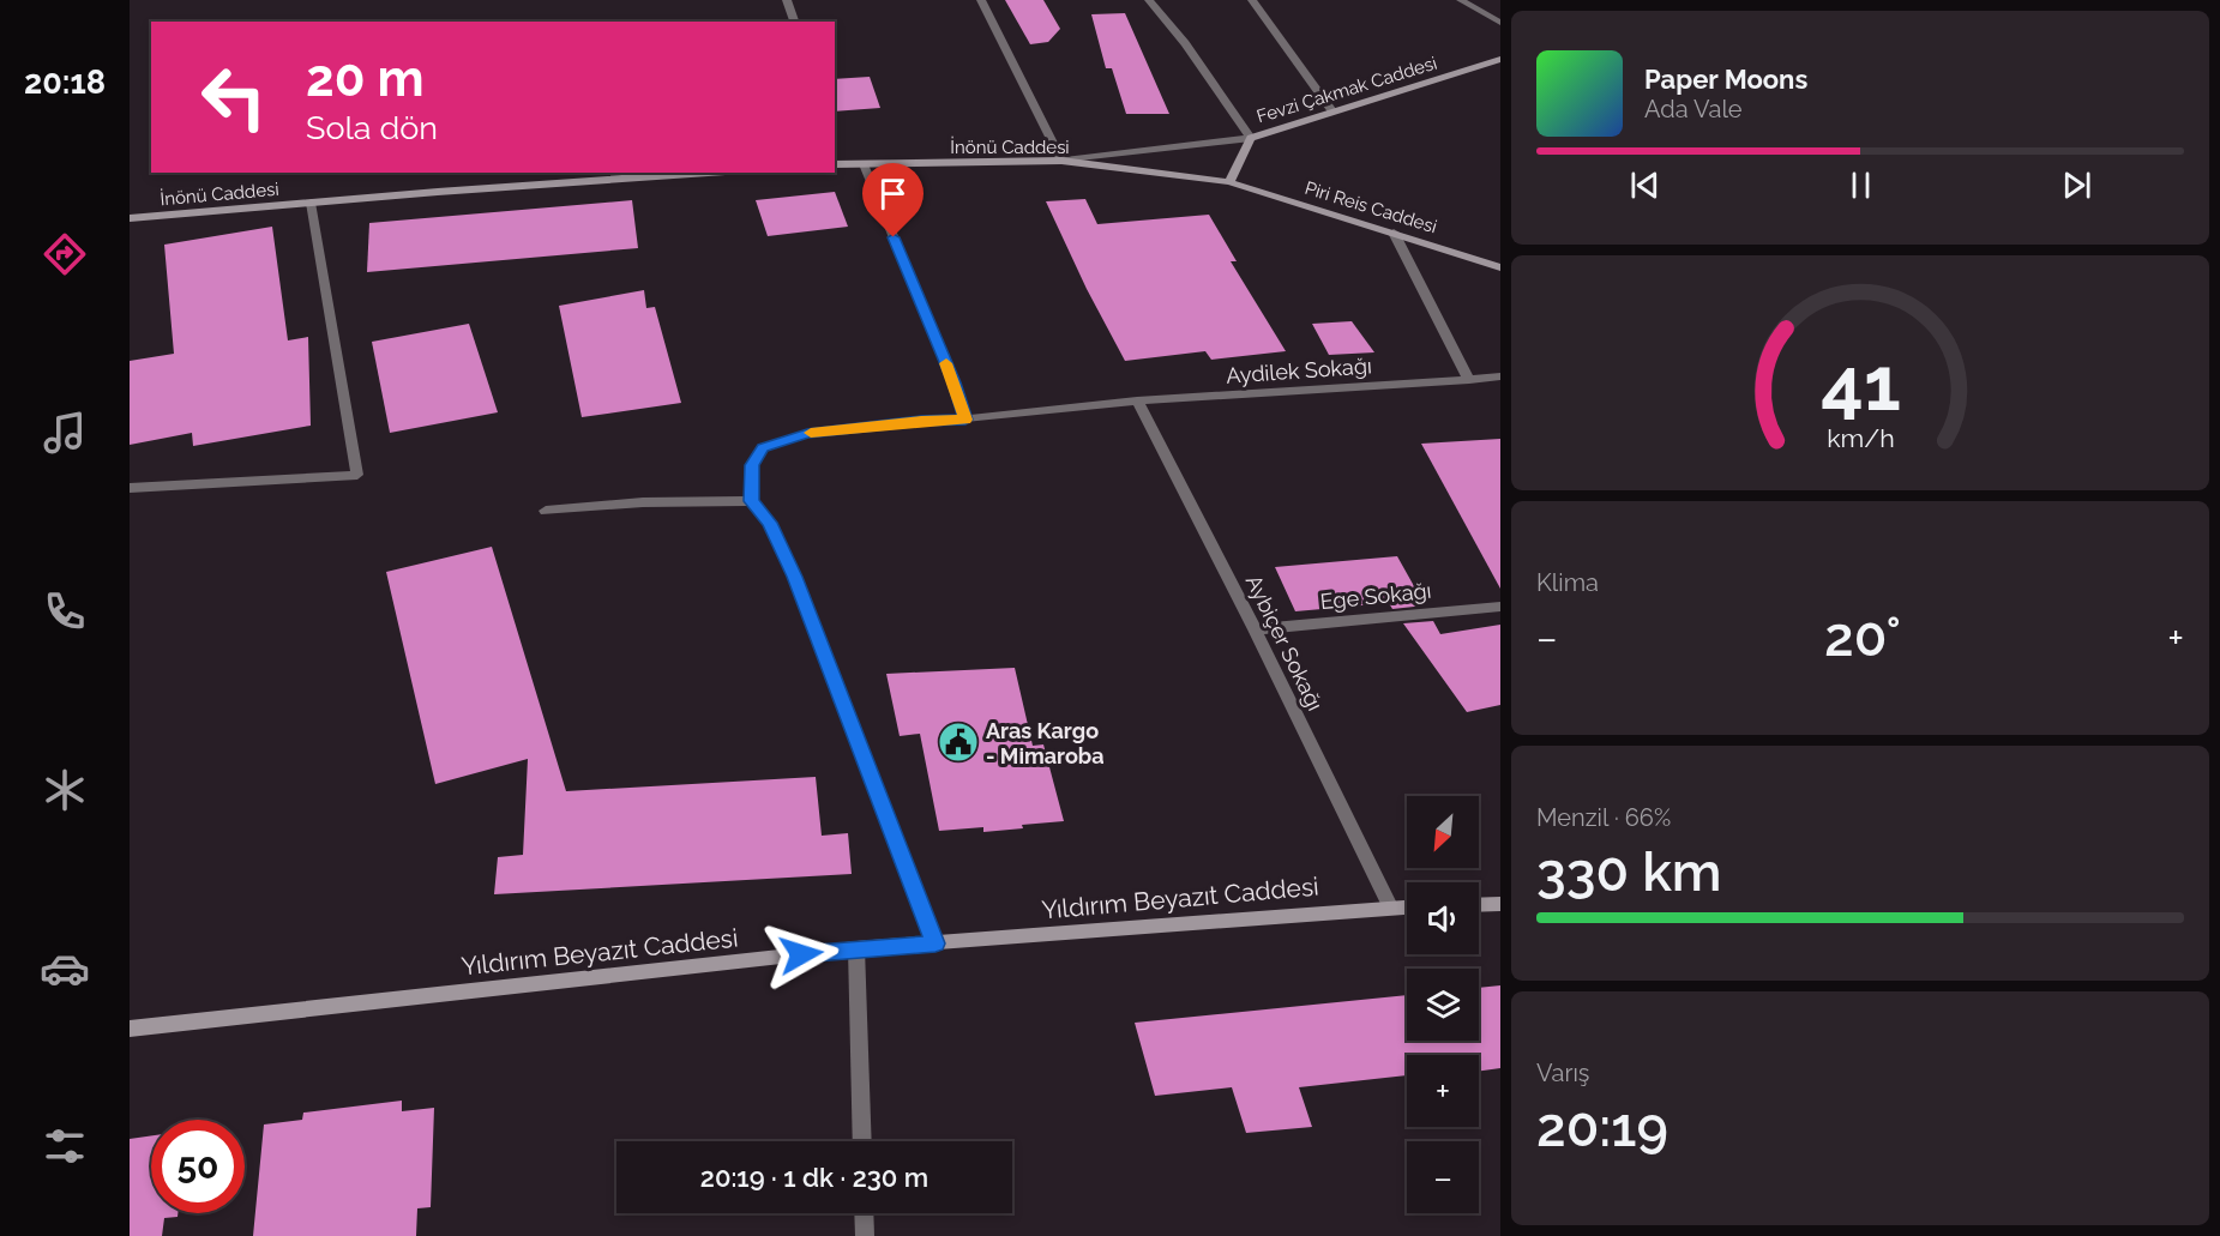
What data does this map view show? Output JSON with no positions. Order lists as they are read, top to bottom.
{
  "streets": {
    "main road": [
      "Fevzi Çakmak Caddesi",
      "İnönü Caddesi",
      "Piri Reis Caddesi",
      "Yıldırım Beyazıt Caddesi"
    ],
    "street": ["Aydilek Sokağı", "Ege Sokağı", "Aybiçer Sokağı"]
  },
  "crossings": [
    ["Fevzi Çakmak Caddesi", "İnönü Caddesi"],
    ["Fevzi Çakmak Caddesi", "Piri Reis Caddesi"],
    ["İnönü Caddesi", "Piri Reis Caddesi"],
    ["Aydilek Sokağı", "Aybiçer Sokağı"],
    ["Ege Sokağı", "Aybiçer Sokağı"],
    ["Aybiçer Sokağı", "Yıldırım Beyazıt Caddesi"]
  ],
  "places": {
    "public building": ["Aras Kargo - Mimaroba"]
  },
  "north": "bottom left",
  "page": {
    "tabs": "20:18",
    "turn": ["20 m", "Sola dön"],
    "song": ["Paper Moons", "Ada Vale"],
    "tile": [
      "Klima",
      ["Menzil · 66%", "330 km"],
      ["Varış", "20:19"]
    ],
    "heat": ["−", "20°", "+"],
    "map_buttons": ["+", "−"],
    "limit": "50",
    "trip": "20:19 · 1 dk · 230 m",
    "gauge": ["41", "km/h"]
  }
}
